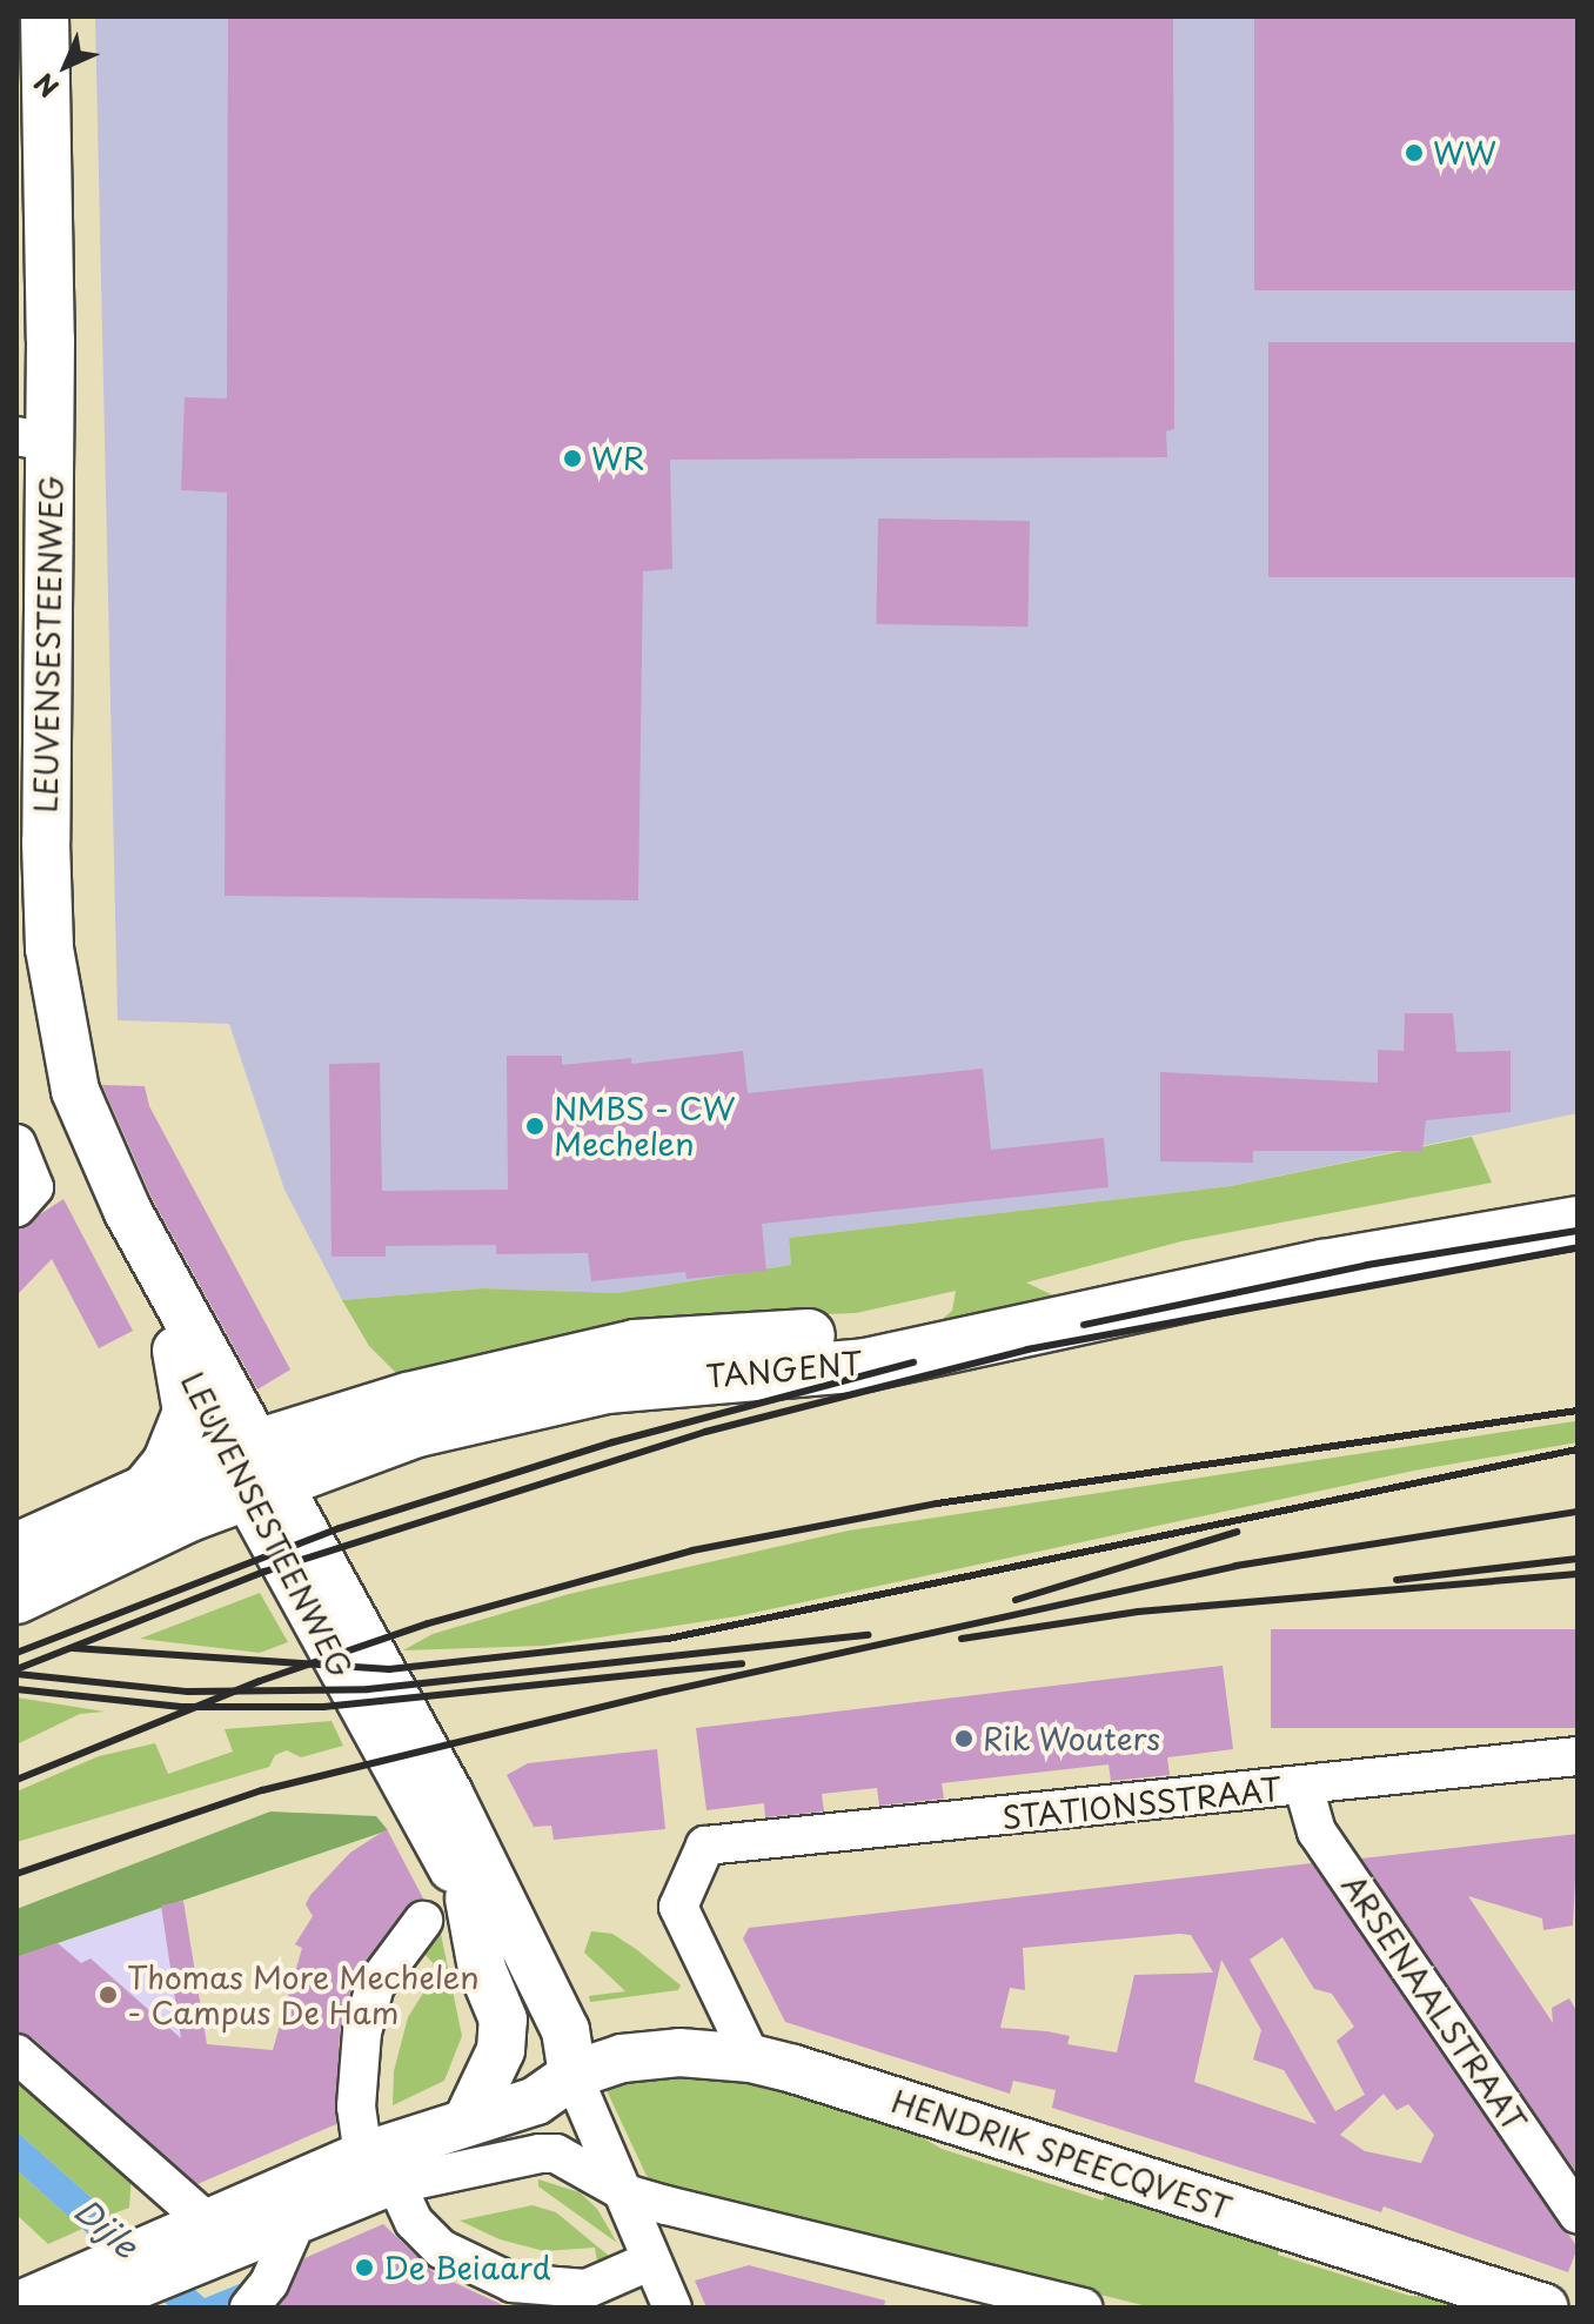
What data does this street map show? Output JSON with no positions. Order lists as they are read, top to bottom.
{
  "streets": {
    "highway": ["TANGENT"],
    "main road": ["LEUVENSESTEENWEG", "HENDRIK SPEECQVEST"],
    "street": ["STATIONSSTRAAT", "ARSENAALSTRAAT"]
  },
  "crossings": [
    ["LEUVENSESTEENWEG", "TANGENT"],
    ["LEUVENSESTEENWEG", "HENDRIK SPEECQVEST"],
    ["STATIONSSTRAAT", "ARSENAALSTRAAT"],
    ["STATIONSSTRAAT", "HENDRIK SPEECQVEST"]
  ],
  "water": ["Dijle"],
  "places": [
    "WW",
    "WR",
    "NMBS - CW Mechelen",
    "Rik Wouters",
    "Thomas More Mechelen - Campus De Ham",
    "De Beiaard"
  ],
  "north": "bottom left"
}
